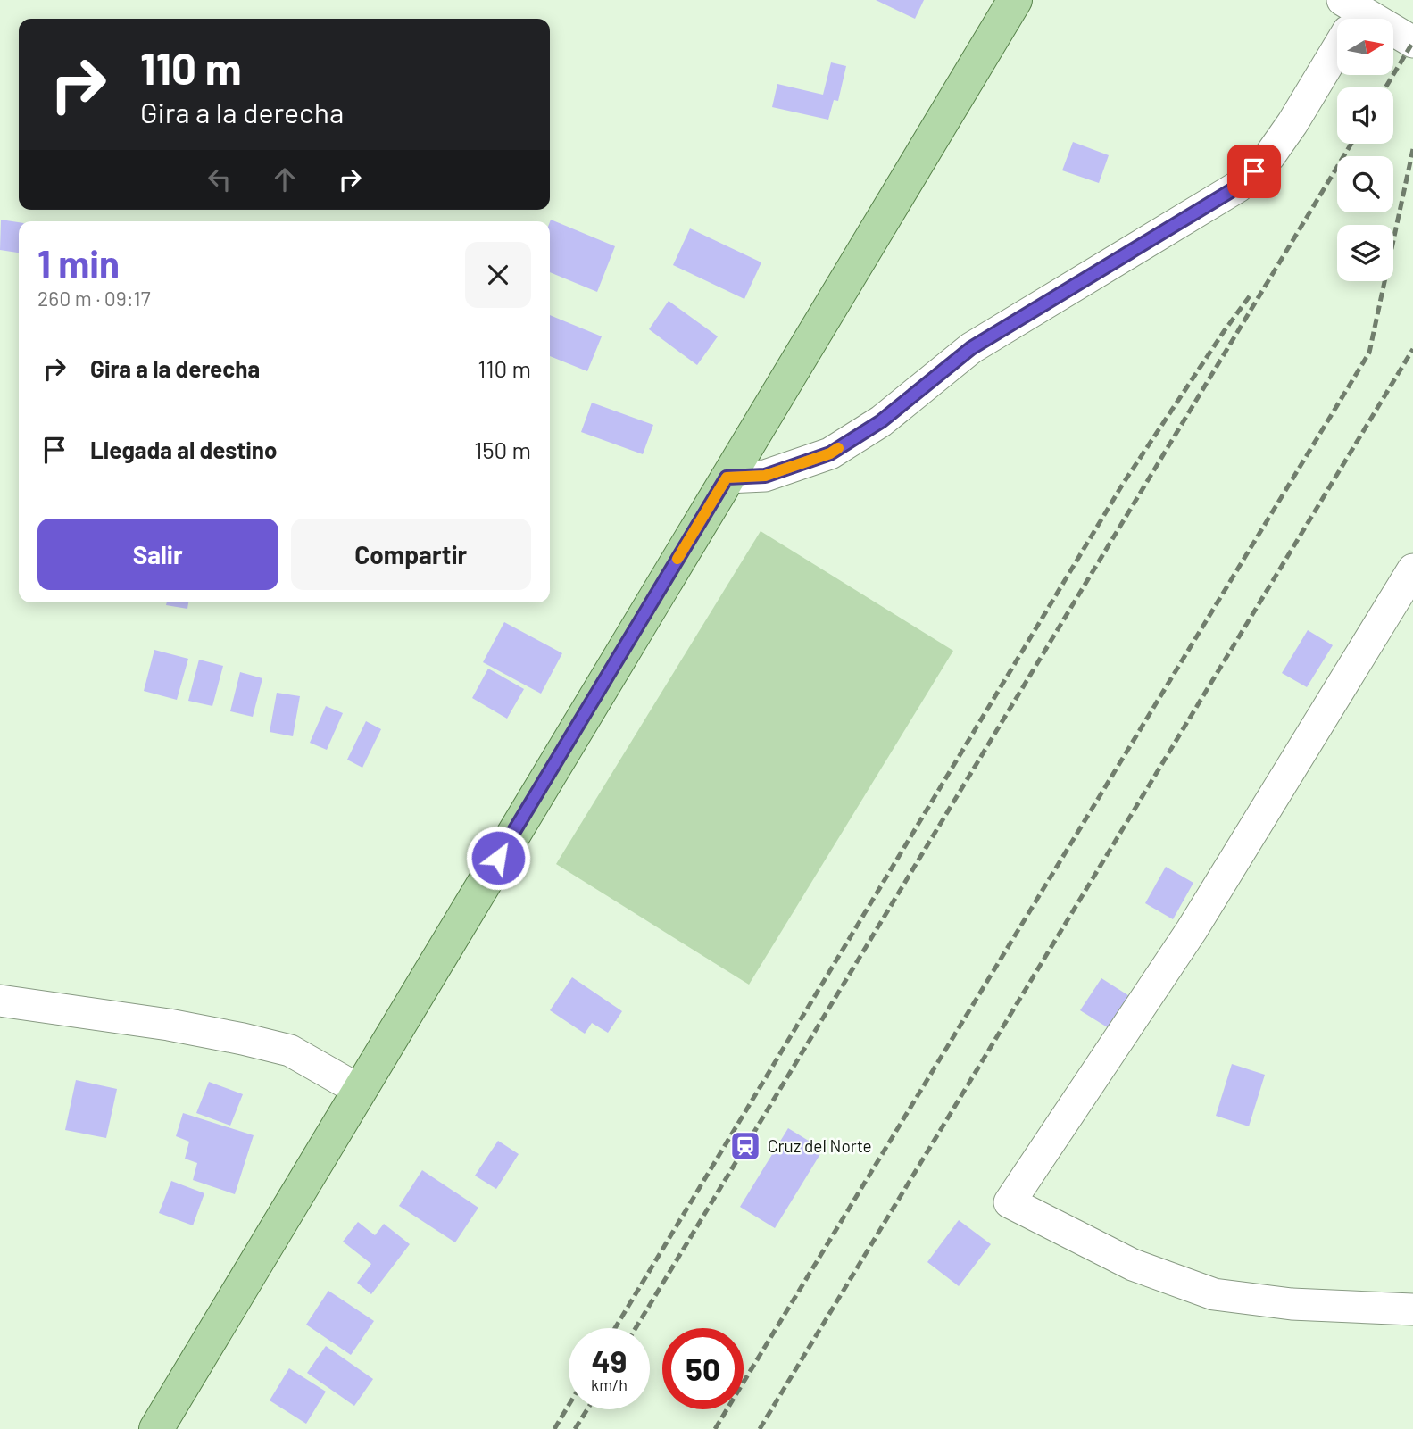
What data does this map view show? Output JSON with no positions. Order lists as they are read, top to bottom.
{
  "places": {
    "station": ["Cruz del Norte"]
  },
  "north": "right",
  "page": {
    "turn": ["110 m", "Gira a la derecha"],
    "heading": ["1 min", "260 m · 09:17"],
    "list": [
      {
        "name": "Gira a la derecha",
        "value": "110 m"
      },
      {
        "name": "Llegada al destino",
        "value": "150 m"
      }
    ],
    "buttons": ["Salir", "Compartir"],
    "speed": "49 km/h",
    "limit": "50"
  }
}
